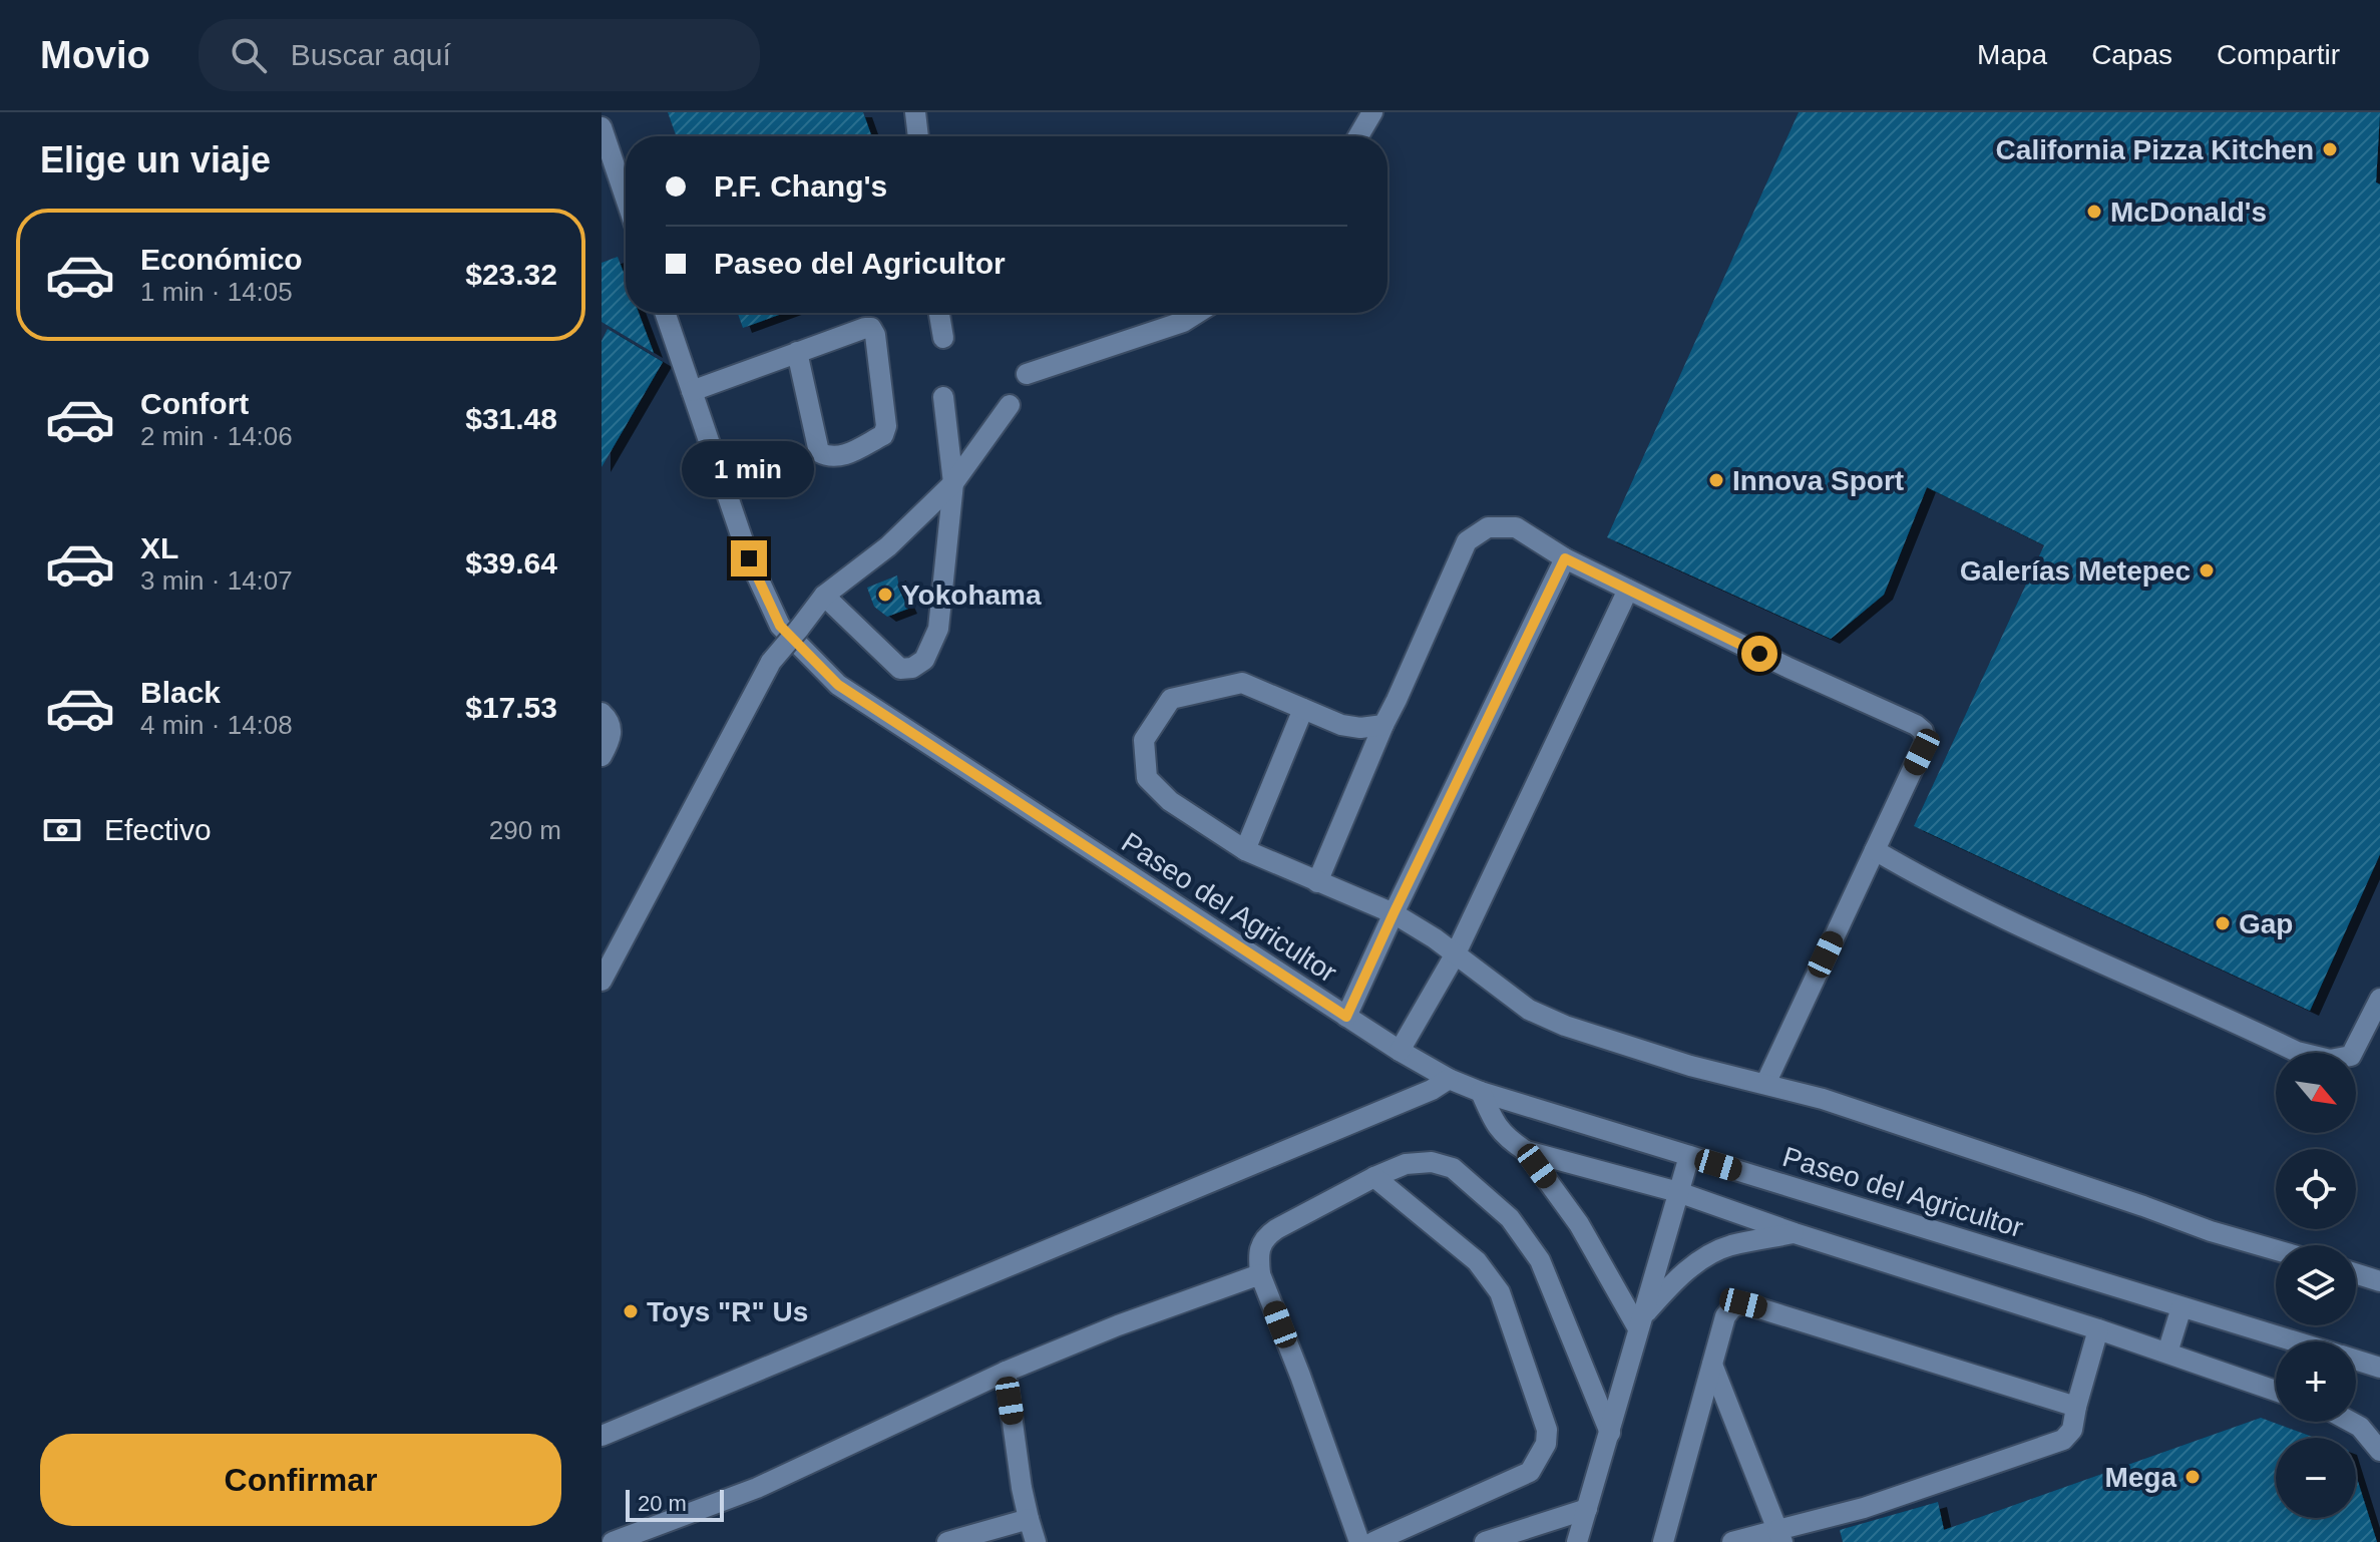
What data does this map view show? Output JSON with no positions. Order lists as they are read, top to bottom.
{
  "streets": {
    "street": ["Paseo del Agricultor"]
  },
  "places": [
    "California Pizza Kitchen",
    "McDonald's",
    "Innova Sport",
    "Galerías Metepec",
    "Yokohama",
    "Gap",
    "Toys \"R\" Us",
    "Mega"
  ],
  "scale_bar": "20 m",
  "north": "bottom right",
  "page": {
    "header": "Movio",
    "search": "Buscar aquí",
    "nav": ["Mapa", "Capas", "Compartir"],
    "heading": "Elige un viaje",
    "banner": ["P.F. Chang's", "Paseo del Agricultor"],
    "list": [
      {
        "name": "Económico",
        "note": "1 min · 14:05",
        "value": "$23.32"
      },
      {
        "name": "Confort",
        "note": "2 min · 14:06",
        "value": "$31.48"
      },
      {
        "name": "XL",
        "note": "3 min · 14:07",
        "value": "$39.64"
      },
      {
        "name": "Black",
        "note": "4 min · 14:08",
        "value": "$17.53"
      }
    ],
    "bubble": "1 min",
    "pay": ["Efectivo", "290 m"],
    "map_buttons": ["+", "−"],
    "buttons": "Confirmar",
    "scale": "20 m"
  }
}
